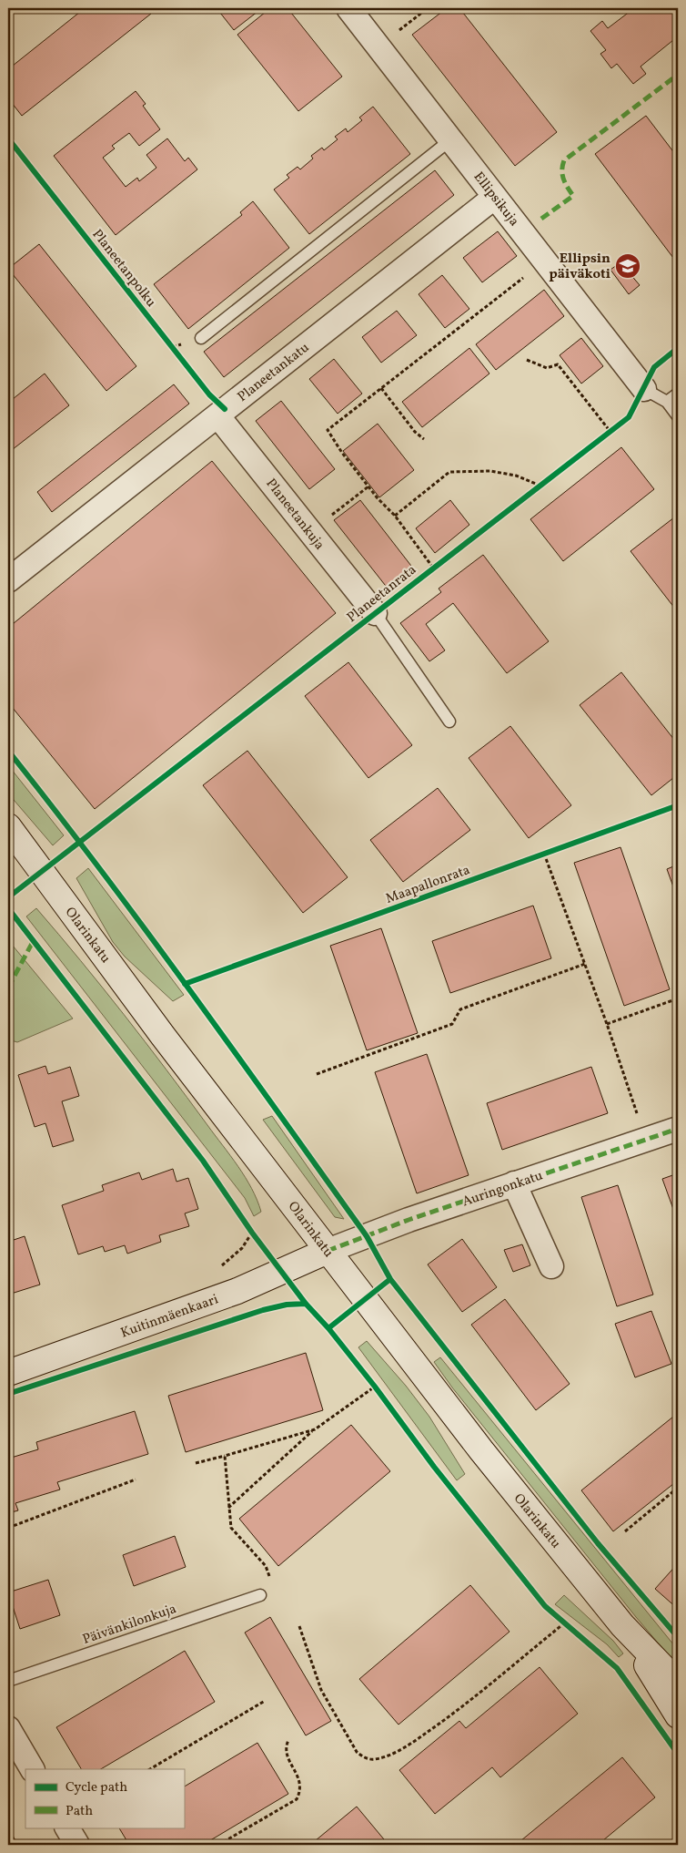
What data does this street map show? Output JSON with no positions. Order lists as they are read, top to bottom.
{
  "streets": {
    "main road": ["Olarinkatu", "Kuitinmäenkaari"],
    "street": [
      "Ellipsikuja",
      "Planeetankatu",
      "Planeetankuja",
      "Auringonkatu"
    ],
    "lane": ["Päivänkilonkuja"],
    "cycle path": ["Planeetanpolku", "Planeetanrata", "Maapallonrata"]
  },
  "crossings": [
    ["Ellipsikuja", "Planeetankatu"],
    ["Planeetankatu", "Planeetankuja"],
    ["Olarinkatu", "Auringonkatu"],
    ["Olarinkatu", "Kuitinmäenkaari"],
    ["Auringonkatu", "Kuitinmäenkaari"]
  ],
  "places": {
    "school or university": ["Ellipsin päiväkoti"]
  },
  "legend": ["Cycle path", "Path"]
}
